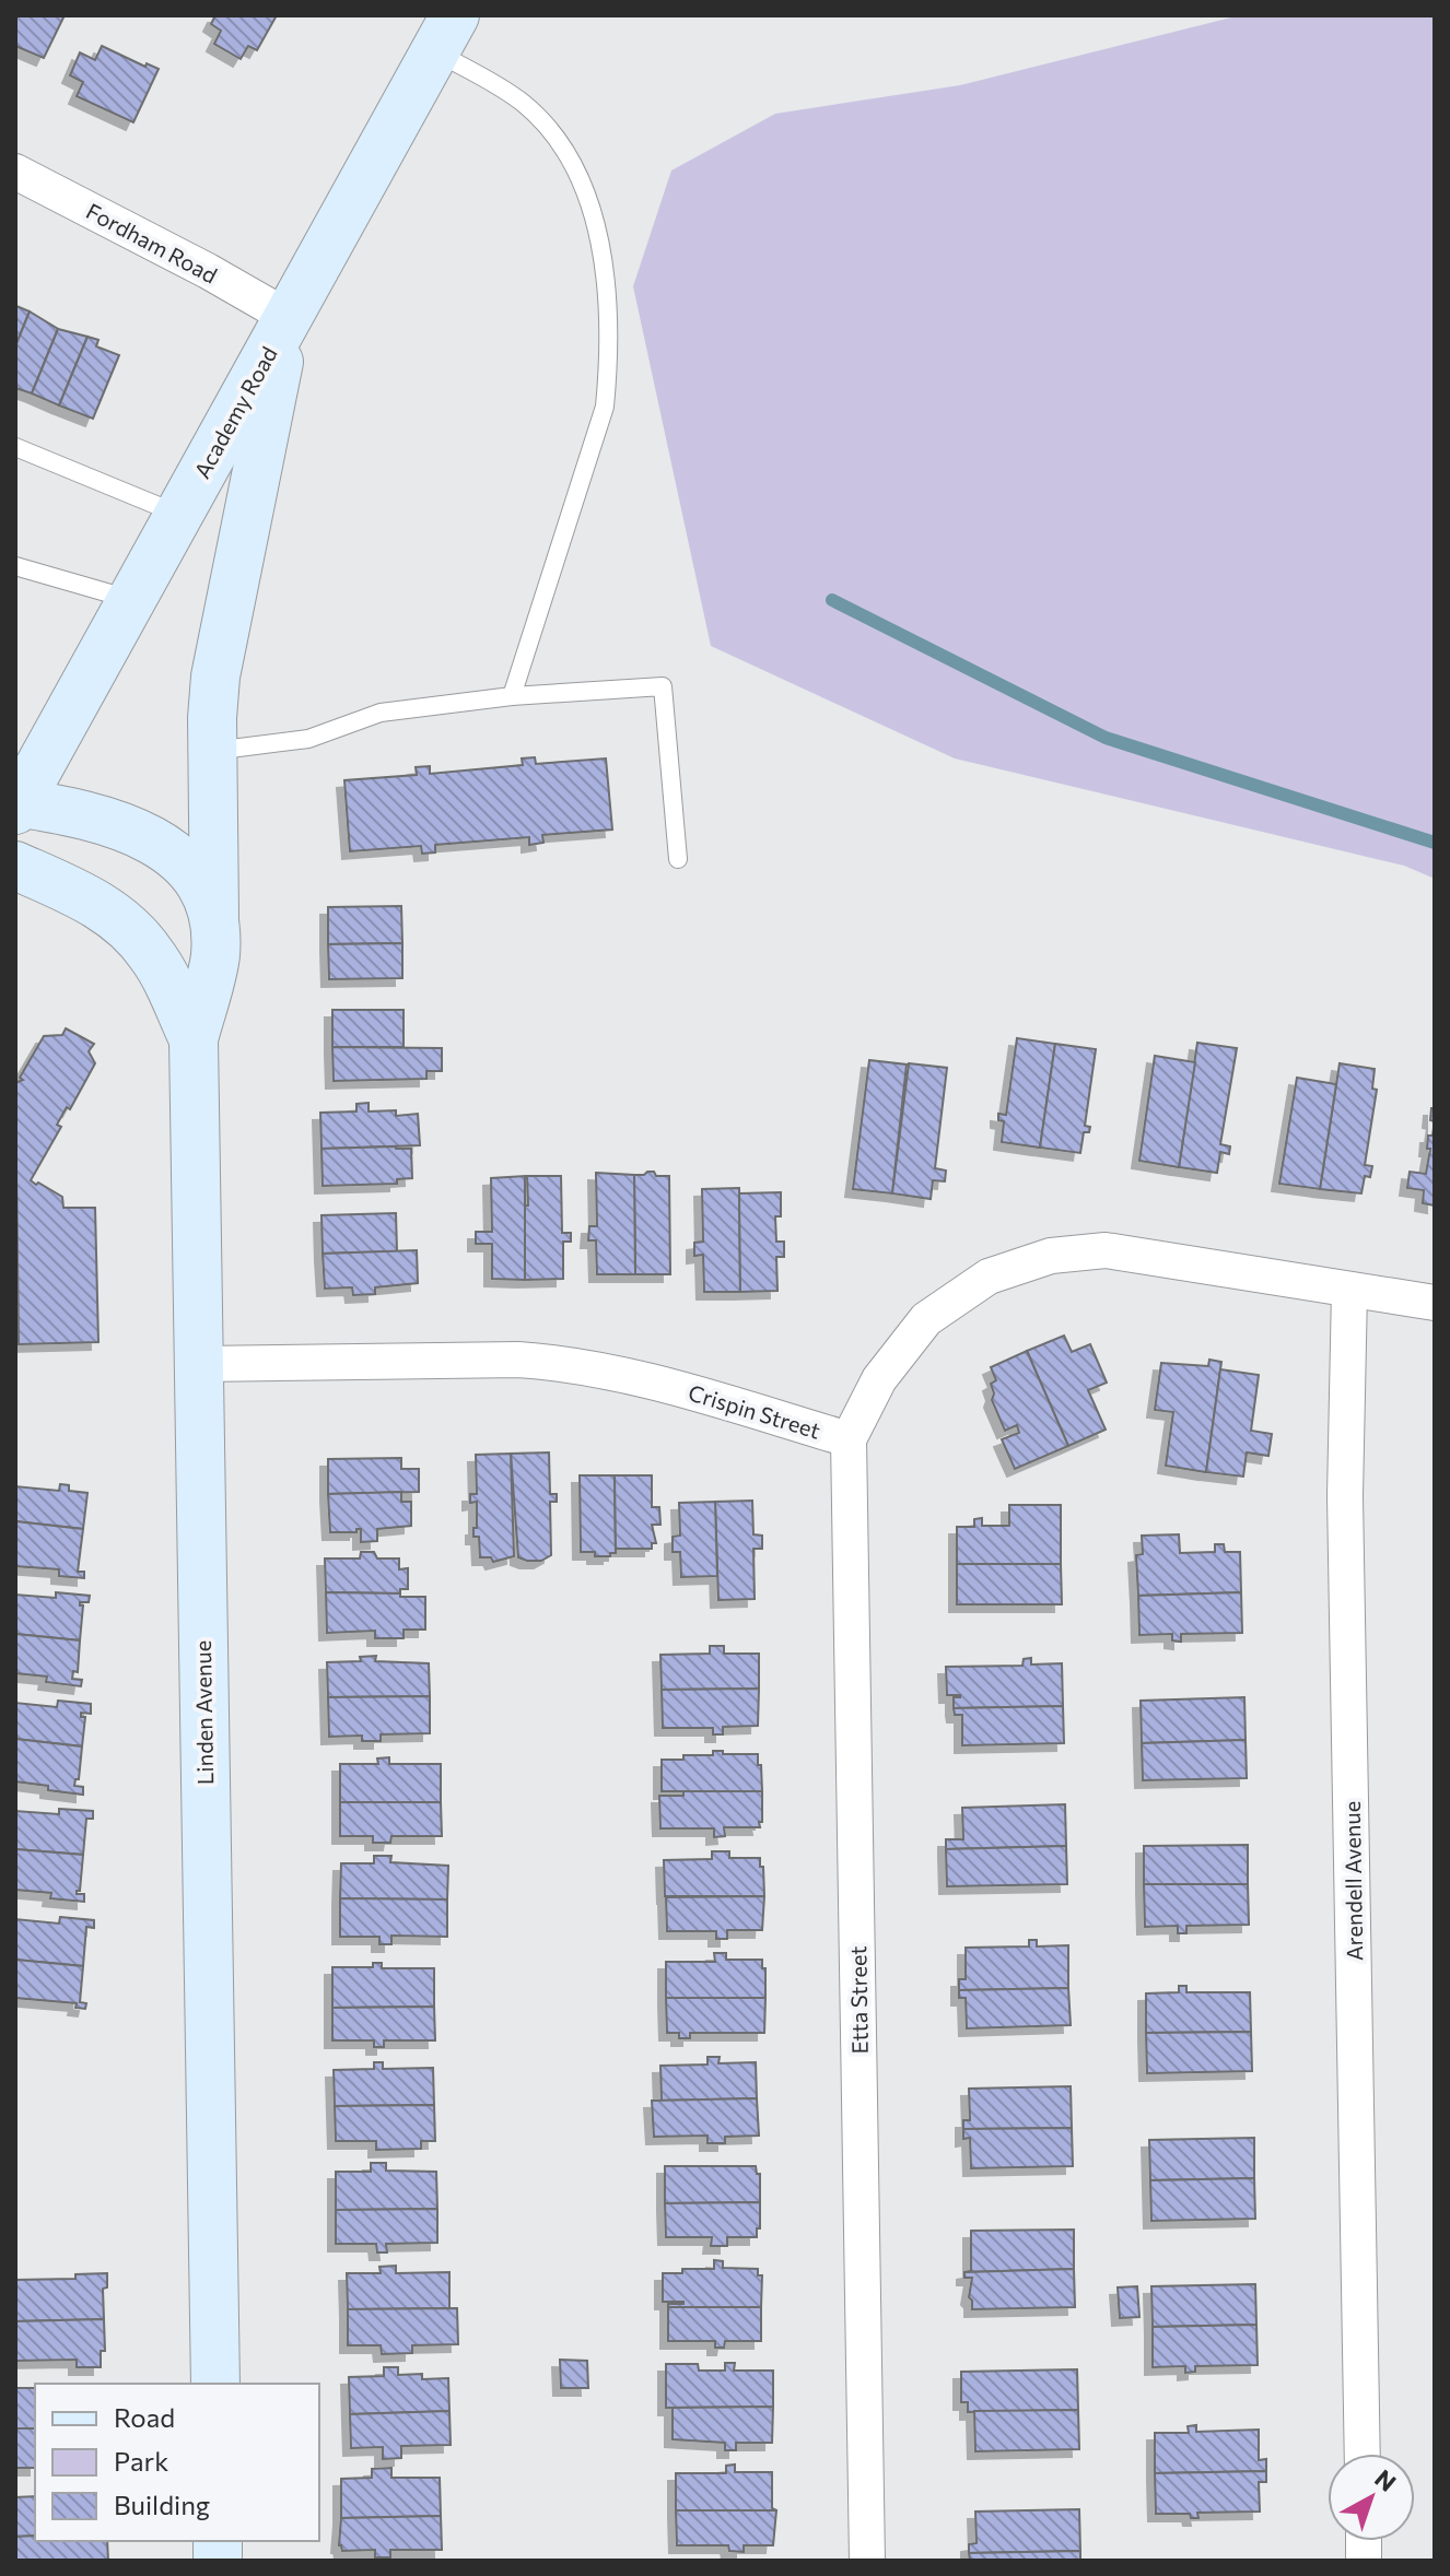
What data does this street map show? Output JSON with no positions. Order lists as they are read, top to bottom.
{
  "streets": {
    "street": [
      "Fordham Road",
      "Academy Road",
      "Crispin Street",
      "Linden Avenue",
      "Arendell Avenue",
      "Etta Street"
    ]
  },
  "crossings": [
    ["Fordham Road", "Academy Road"],
    ["Academy Road", "Linden Avenue"],
    ["Crispin Street", "Linden Avenue"],
    ["Crispin Street", "Arendell Avenue"],
    ["Crispin Street", "Etta Street"]
  ],
  "legend": ["Road", "Park", "Building"],
  "north": "top right"
}
